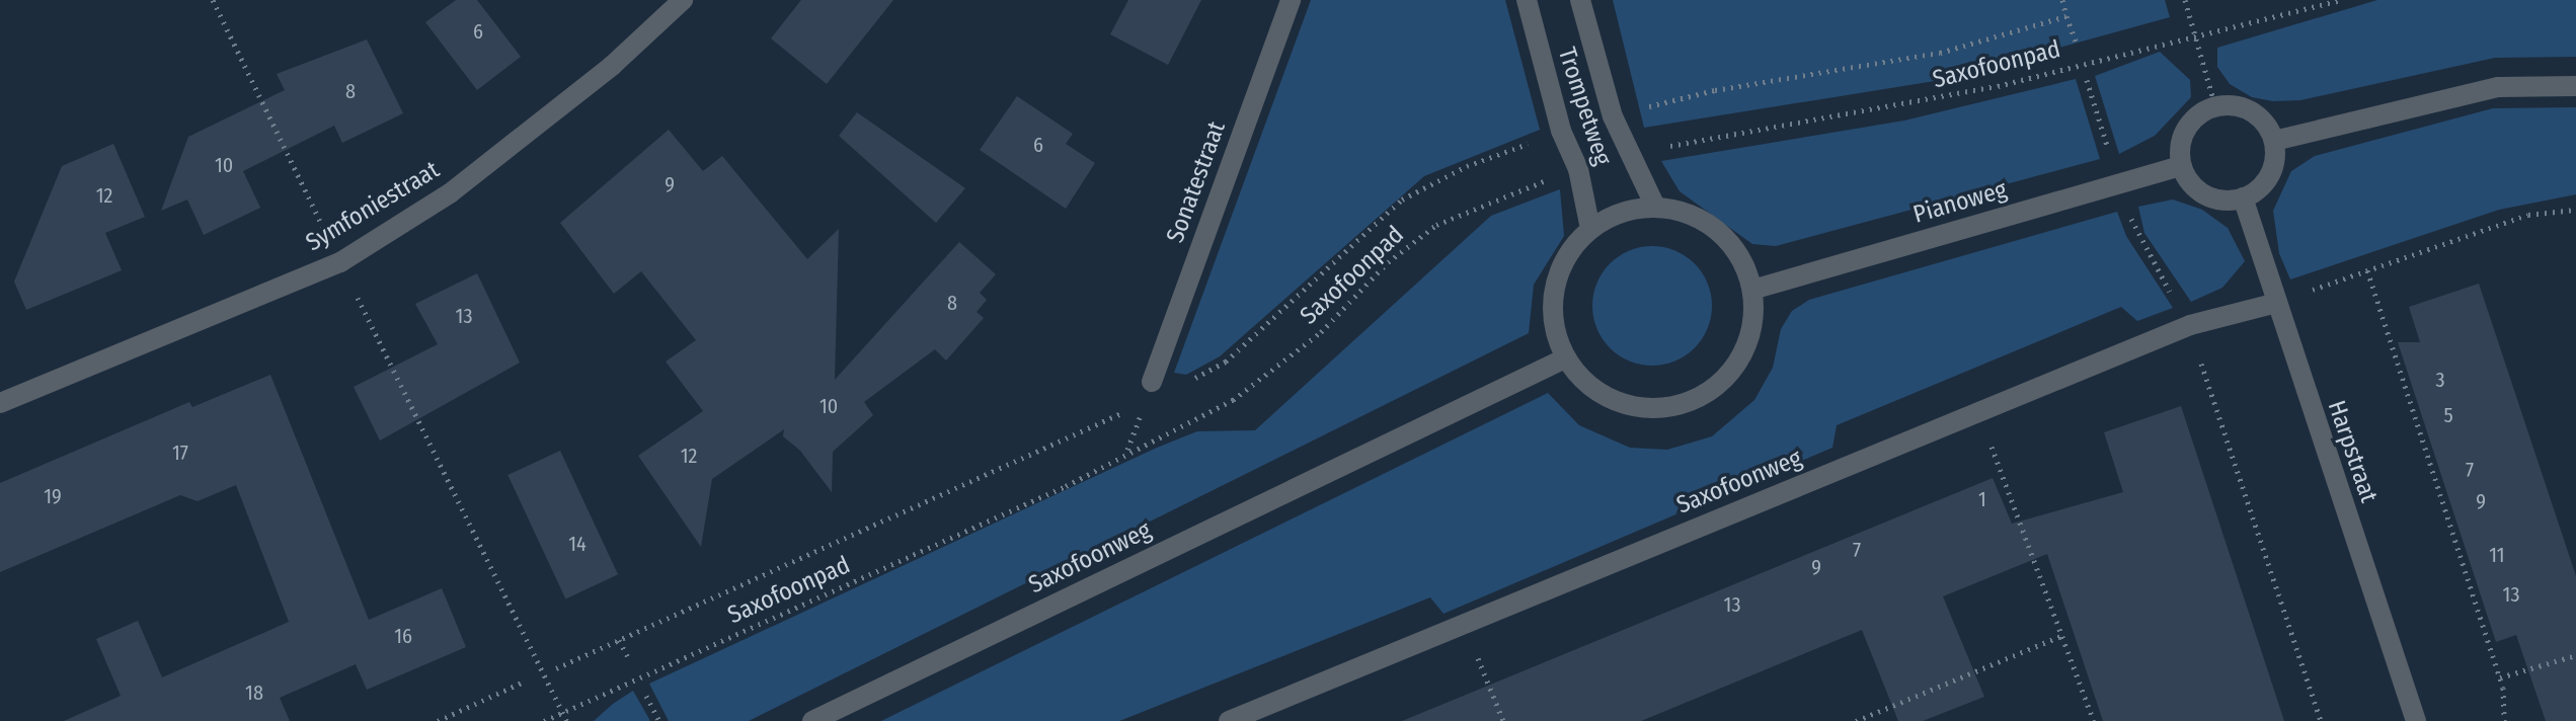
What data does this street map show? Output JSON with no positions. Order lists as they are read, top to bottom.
{
  "streets": {
    "street": [
      "Trompetweg",
      "Sonatestraat",
      "Pianoweg",
      "Symfoniestraat",
      "Harpstraat",
      "Saxofoonweg"
    ],
    "path": ["Saxofoonpad"]
  },
  "crossings": [
    ["Saxofoonpad", "Trompetweg"],
    ["Trompetweg", "Pianoweg"],
    ["Trompetweg", "Saxofoonweg"],
    ["Pianoweg", "Harpstraat"],
    ["Pianoweg", "Saxofoonweg"],
    ["Harpstraat", "Saxofoonweg"]
  ],
  "house_numbers": [
    "6",
    "8",
    "6",
    "10",
    "9",
    "12",
    "8",
    "13",
    "3",
    "10",
    "5",
    "17",
    "12",
    "7",
    "19",
    "1",
    "9",
    "14",
    "7",
    "11",
    "9",
    "13",
    "13",
    "16",
    "18"
  ]
}
